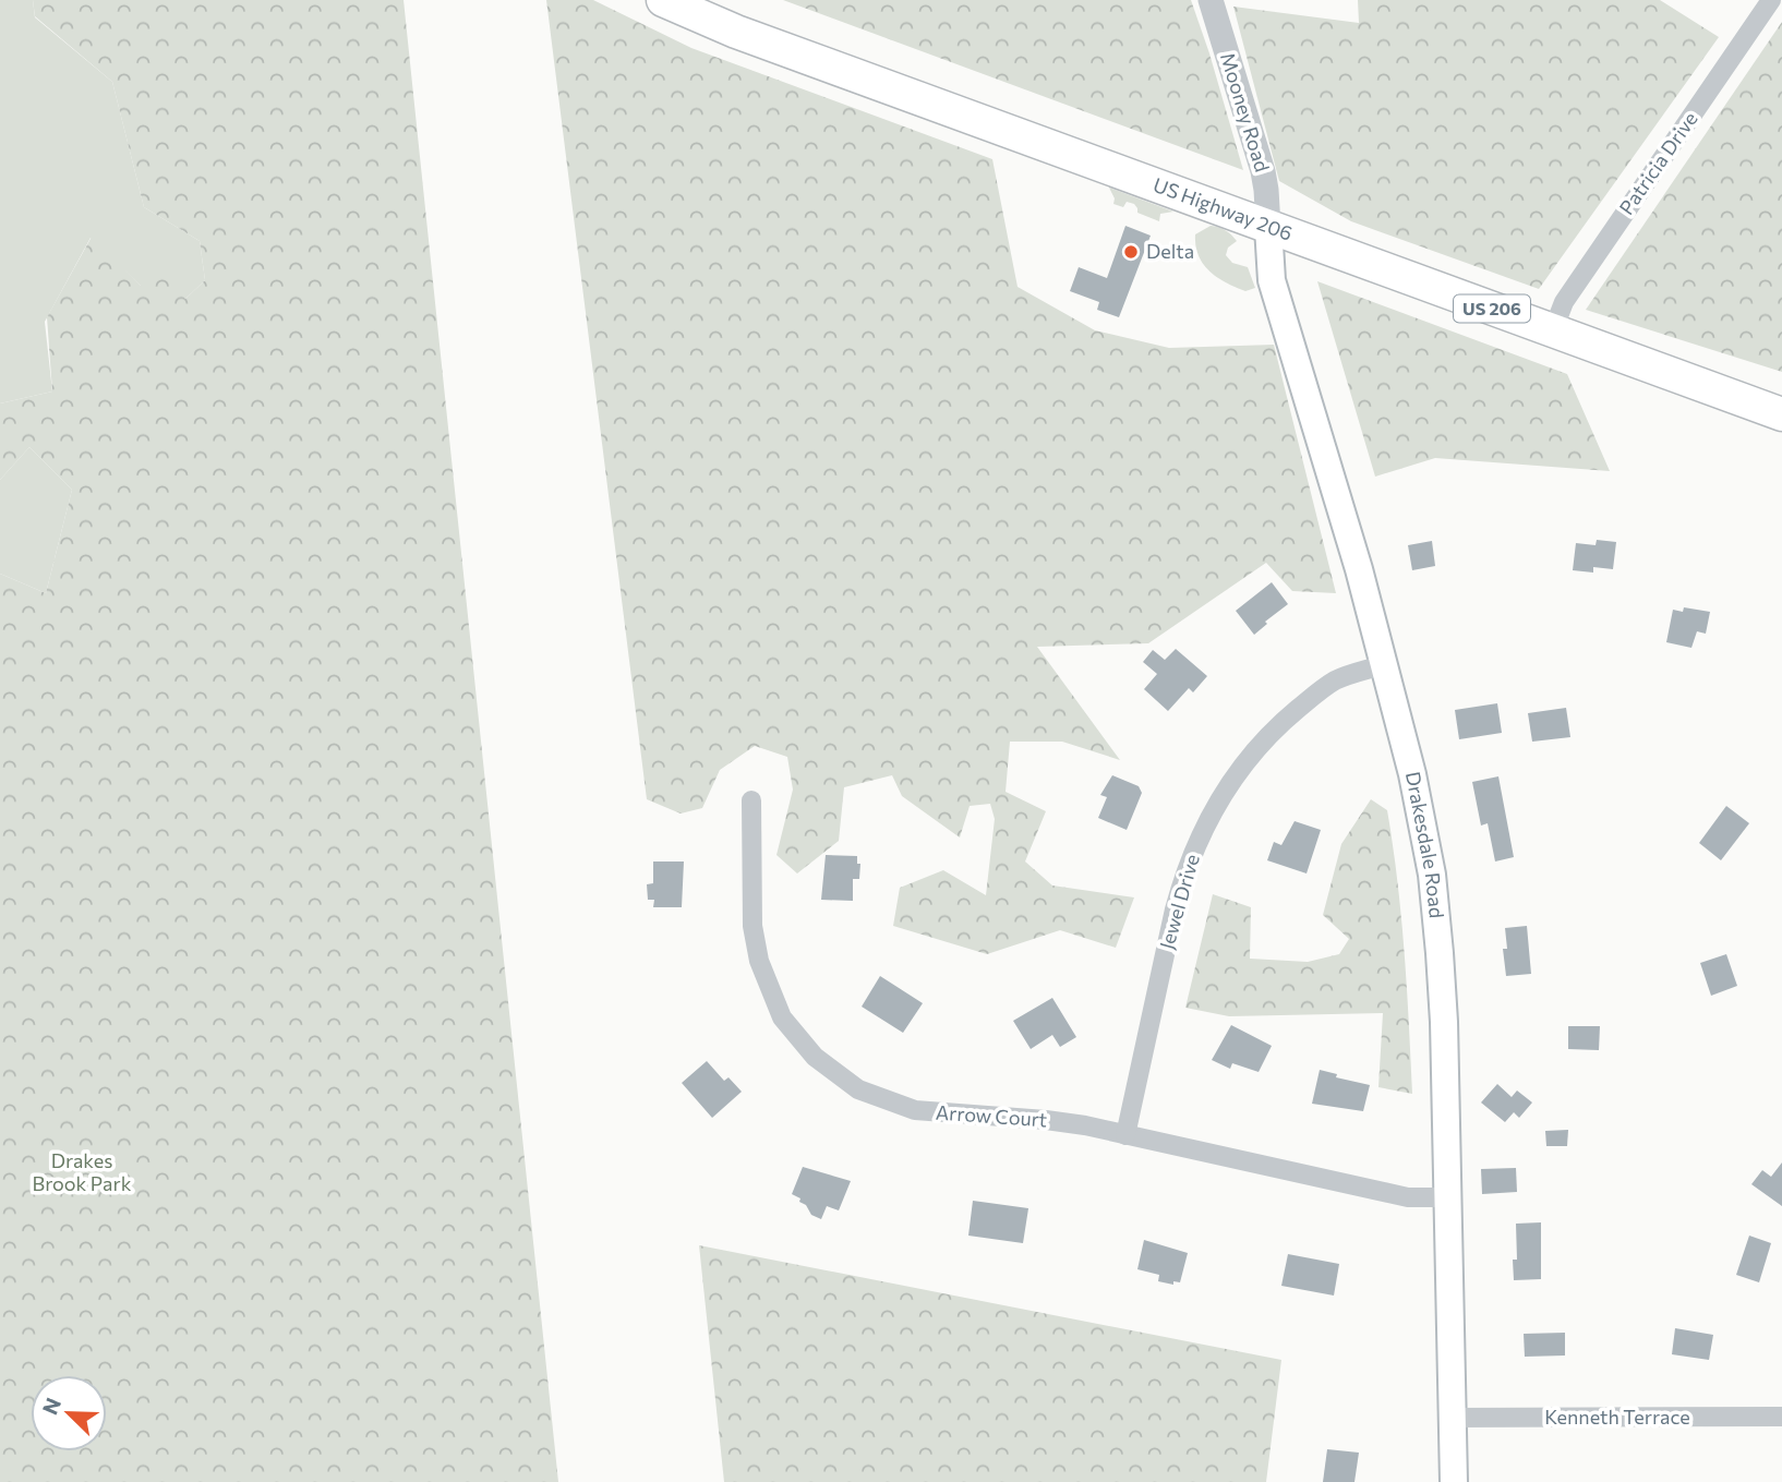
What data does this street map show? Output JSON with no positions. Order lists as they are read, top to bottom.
{
  "streets": {
    "highway": ["US Highway 206", "US 206"],
    "main road": ["Drakesdale Road"],
    "street": [
      "Mooney Road",
      "Patricia Drive",
      "Jewel Drive",
      "Arrow Court",
      "Kenneth Terrace"
    ]
  },
  "crossings": [
    ["Mooney Road", "US Highway 206"],
    ["Mooney Road", "Drakesdale Road"],
    ["Patricia Drive", "US Highway 206"],
    ["US Highway 206", "Drakesdale Road"],
    ["Drakesdale Road", "Jewel Drive"],
    ["Drakesdale Road", "Arrow Court"],
    ["Drakesdale Road", "Kenneth Terrace"],
    ["Jewel Drive", "Arrow Court"]
  ],
  "parks": ["Drakes Brook Park"],
  "places": ["Delta"],
  "north": "top left"
}
